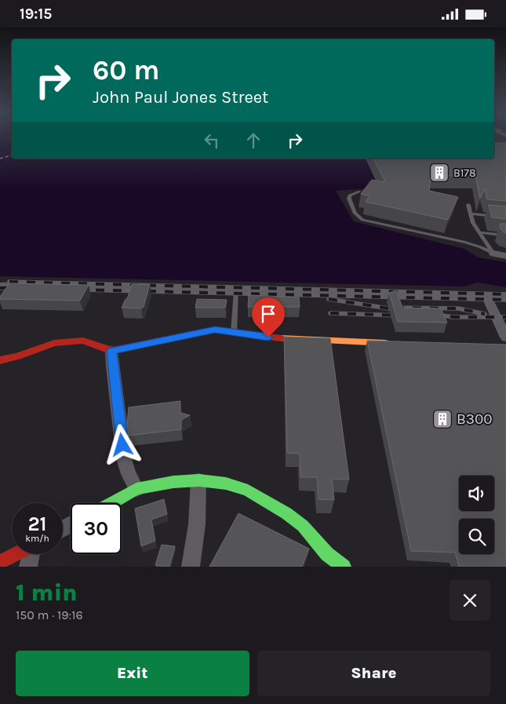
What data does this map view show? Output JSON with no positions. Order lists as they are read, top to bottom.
{
  "places": {
    "building": ["B178", "B300"]
  },
  "page": {
    "status": "19:15",
    "turn": ["60 m", "John Paul Jones Street"],
    "speed": "21 km/h",
    "limit": "30",
    "heading": ["1 min", "150 m · 19:16"],
    "buttons": ["Exit", "Share"]
  }
}
